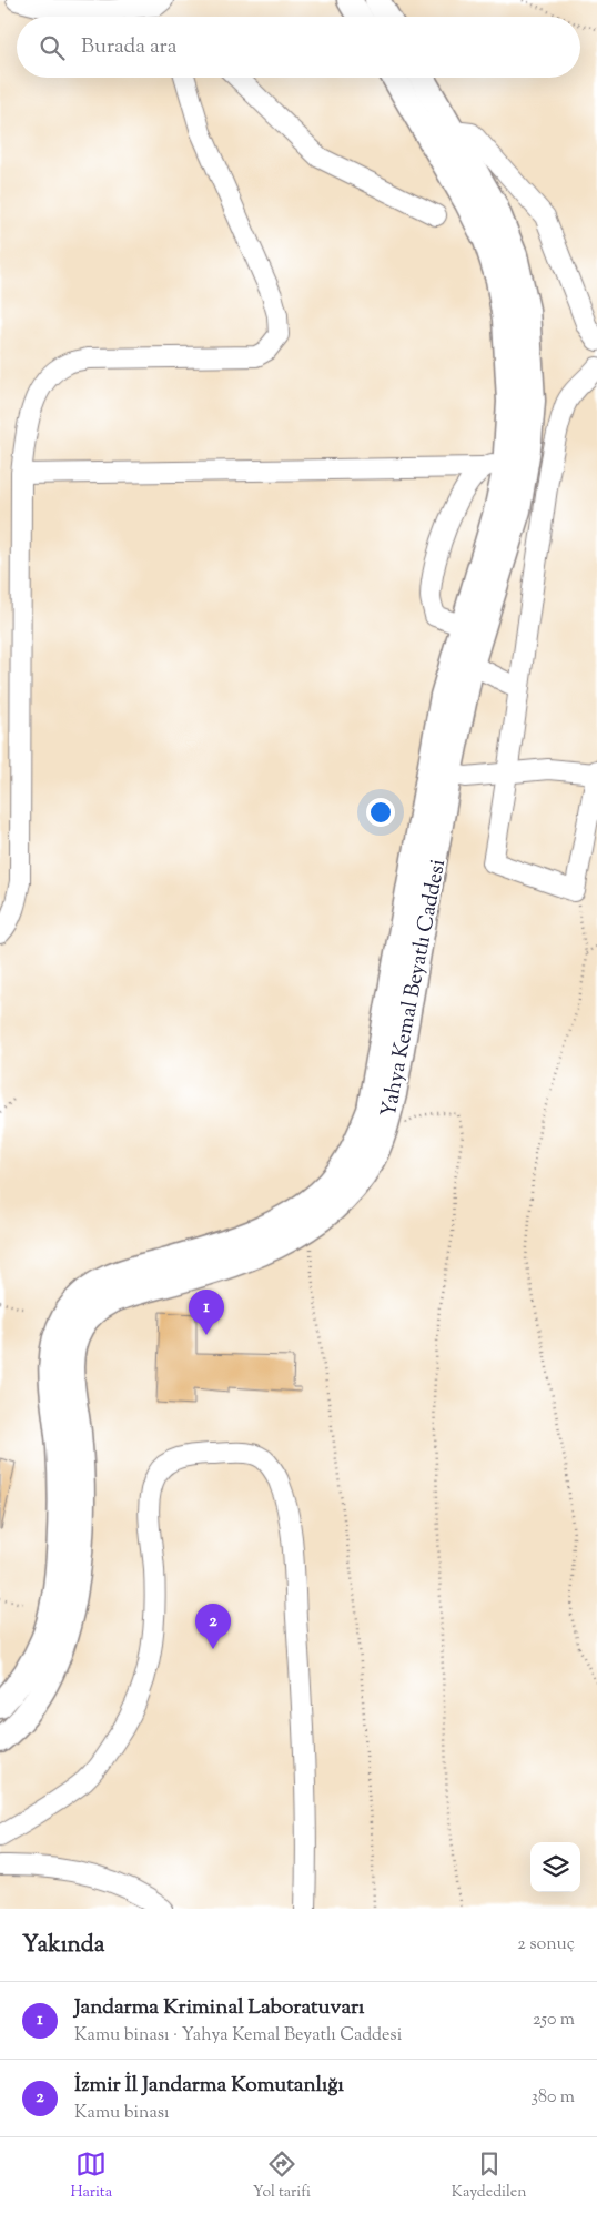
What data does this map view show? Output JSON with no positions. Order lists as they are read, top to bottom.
{
  "streets": {
    "main road": ["Yahya Kemal Beyatlı Caddesi"]
  },
  "page": {
    "search": "Burada ara",
    "pins": ["1", "2"],
    "heading": ["Yakında", "2 sonuç"],
    "list": [
      {
        "mark": "1",
        "name": "Jandarma Kriminal Laboratuvarı",
        "note": "Kamu binası · Yahya Kemal Beyatlı Caddesi",
        "value": "250 m"
      },
      {
        "mark": "2",
        "name": "İzmir İl Jandarma Komutanlığı",
        "note": "Kamu binası",
        "value": "380 m"
      }
    ],
    "nav": ["Harita", "Yol tarifi", "Kaydedilen"]
  }
}
